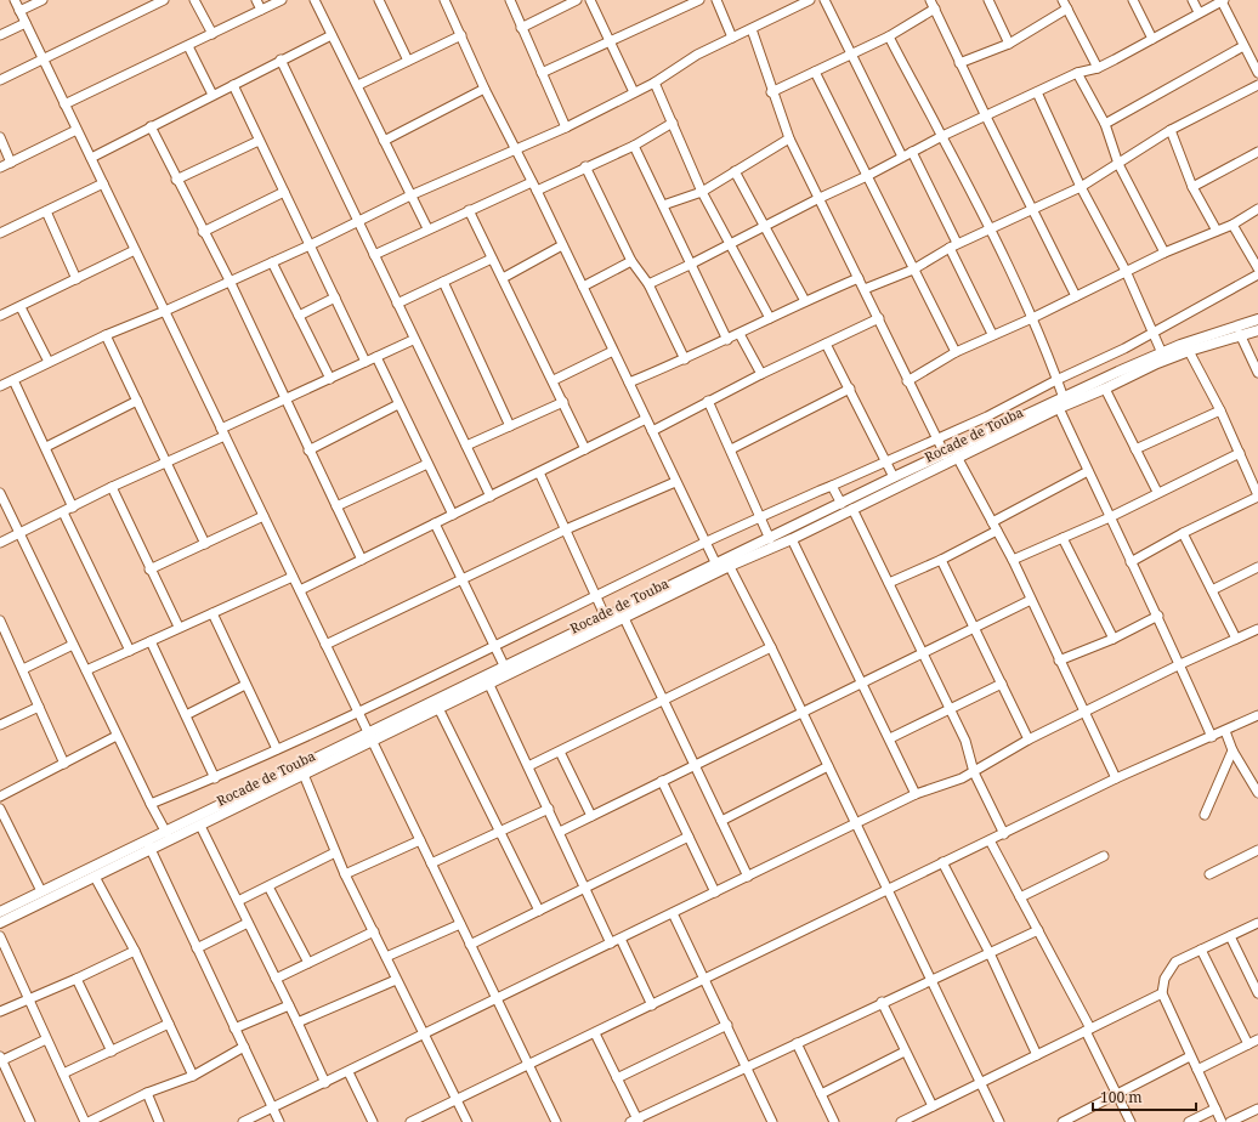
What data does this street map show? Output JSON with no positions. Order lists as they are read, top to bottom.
{
  "streets": {
    "main road": ["Rocade de Touba"]
  },
  "scale_bar": "100 m"
}
